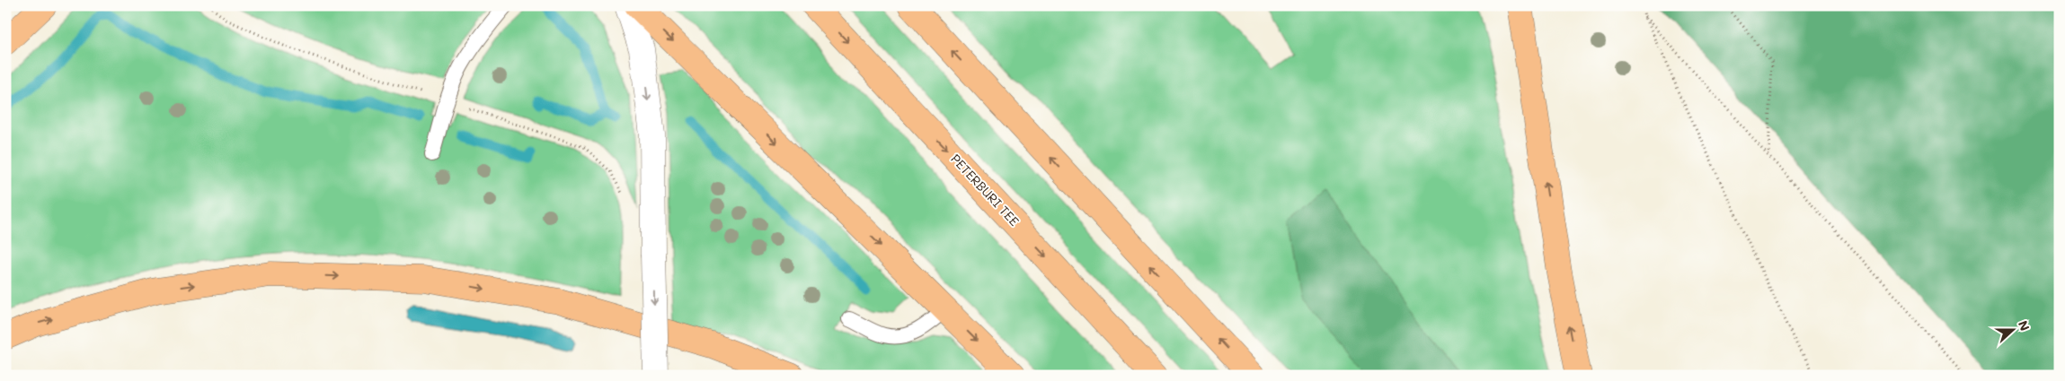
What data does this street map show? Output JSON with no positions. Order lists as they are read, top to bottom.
{
  "streets": {
    "highway": ["PETERBURI TEE"]
  },
  "north": "right"
}
